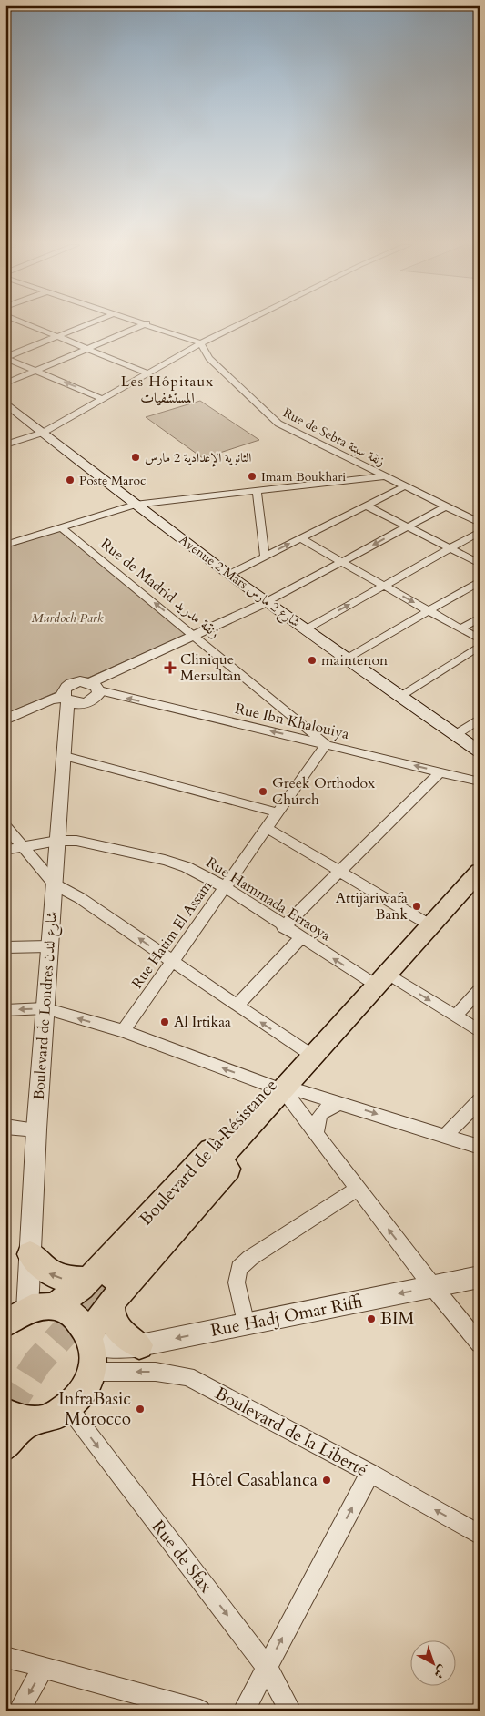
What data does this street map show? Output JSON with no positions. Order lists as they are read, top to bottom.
{
  "streets": {
    "main road": ["Avenue 2 Mars شارع 2 مارس", "Boulevard de la Résistance"],
    "street": [
      "Rue de Sebta زنقة سبتة",
      "Rue de Madrid زنقة مدريد",
      "Rue Ibn Khalouiya",
      "Rue Hammada Erraoya",
      "Rue Hatim El Assam",
      "Boulevard de Londres شارع لندن",
      "Rue Hadj Omar Riffi",
      "Boulevard de la Liberté",
      "Rue de Sfax"
    ]
  },
  "crossings": [
    ["Rue de Madrid زنقة مدريد", "Rue Ibn Khalouiya"],
    ["Rue de Madrid زنقة مدريد", "Rue Hatim El Assam"],
    ["Rue Ibn Khalouiya", "Rue Hatim El Assam"],
    ["Rue Hammada Erraoya", "Rue Hatim El Assam"],
    ["Rue Hammada Erraoya", "Boulevard de Londres شارع لندن"],
    ["Rue Hammada Erraoya", "Boulevard de la Résistance"],
    ["Boulevard de Londres شارع لندن", "Boulevard de la Résistance"],
    ["Boulevard de la Résistance", "Rue Hadj Omar Riffi"]
  ],
  "one_way": [
    "Rue de Madrid زنقة مدريد",
    "Rue Hadj Omar Riffi",
    "Boulevard de la Liberté",
    "Rue de Sfax"
  ],
  "districts": ["Les Hôpitaux المستشفيات"],
  "parks": ["Murdoch Park"],
  "places": {
    "other": [
      "الثانوية الإعدادية 2 مارس",
      "Imam Boukhari",
      "Poste Maroc",
      "maintenon",
      "Greek Orthodox Church",
      "Attijariwafa Bank",
      "Al Irtikaa",
      "BIM",
      "InfraBasic Morocco",
      "Hôtel Casablanca"
    ],
    "health": ["Clinique Mersultan"]
  },
  "north": "bottom right"
}
